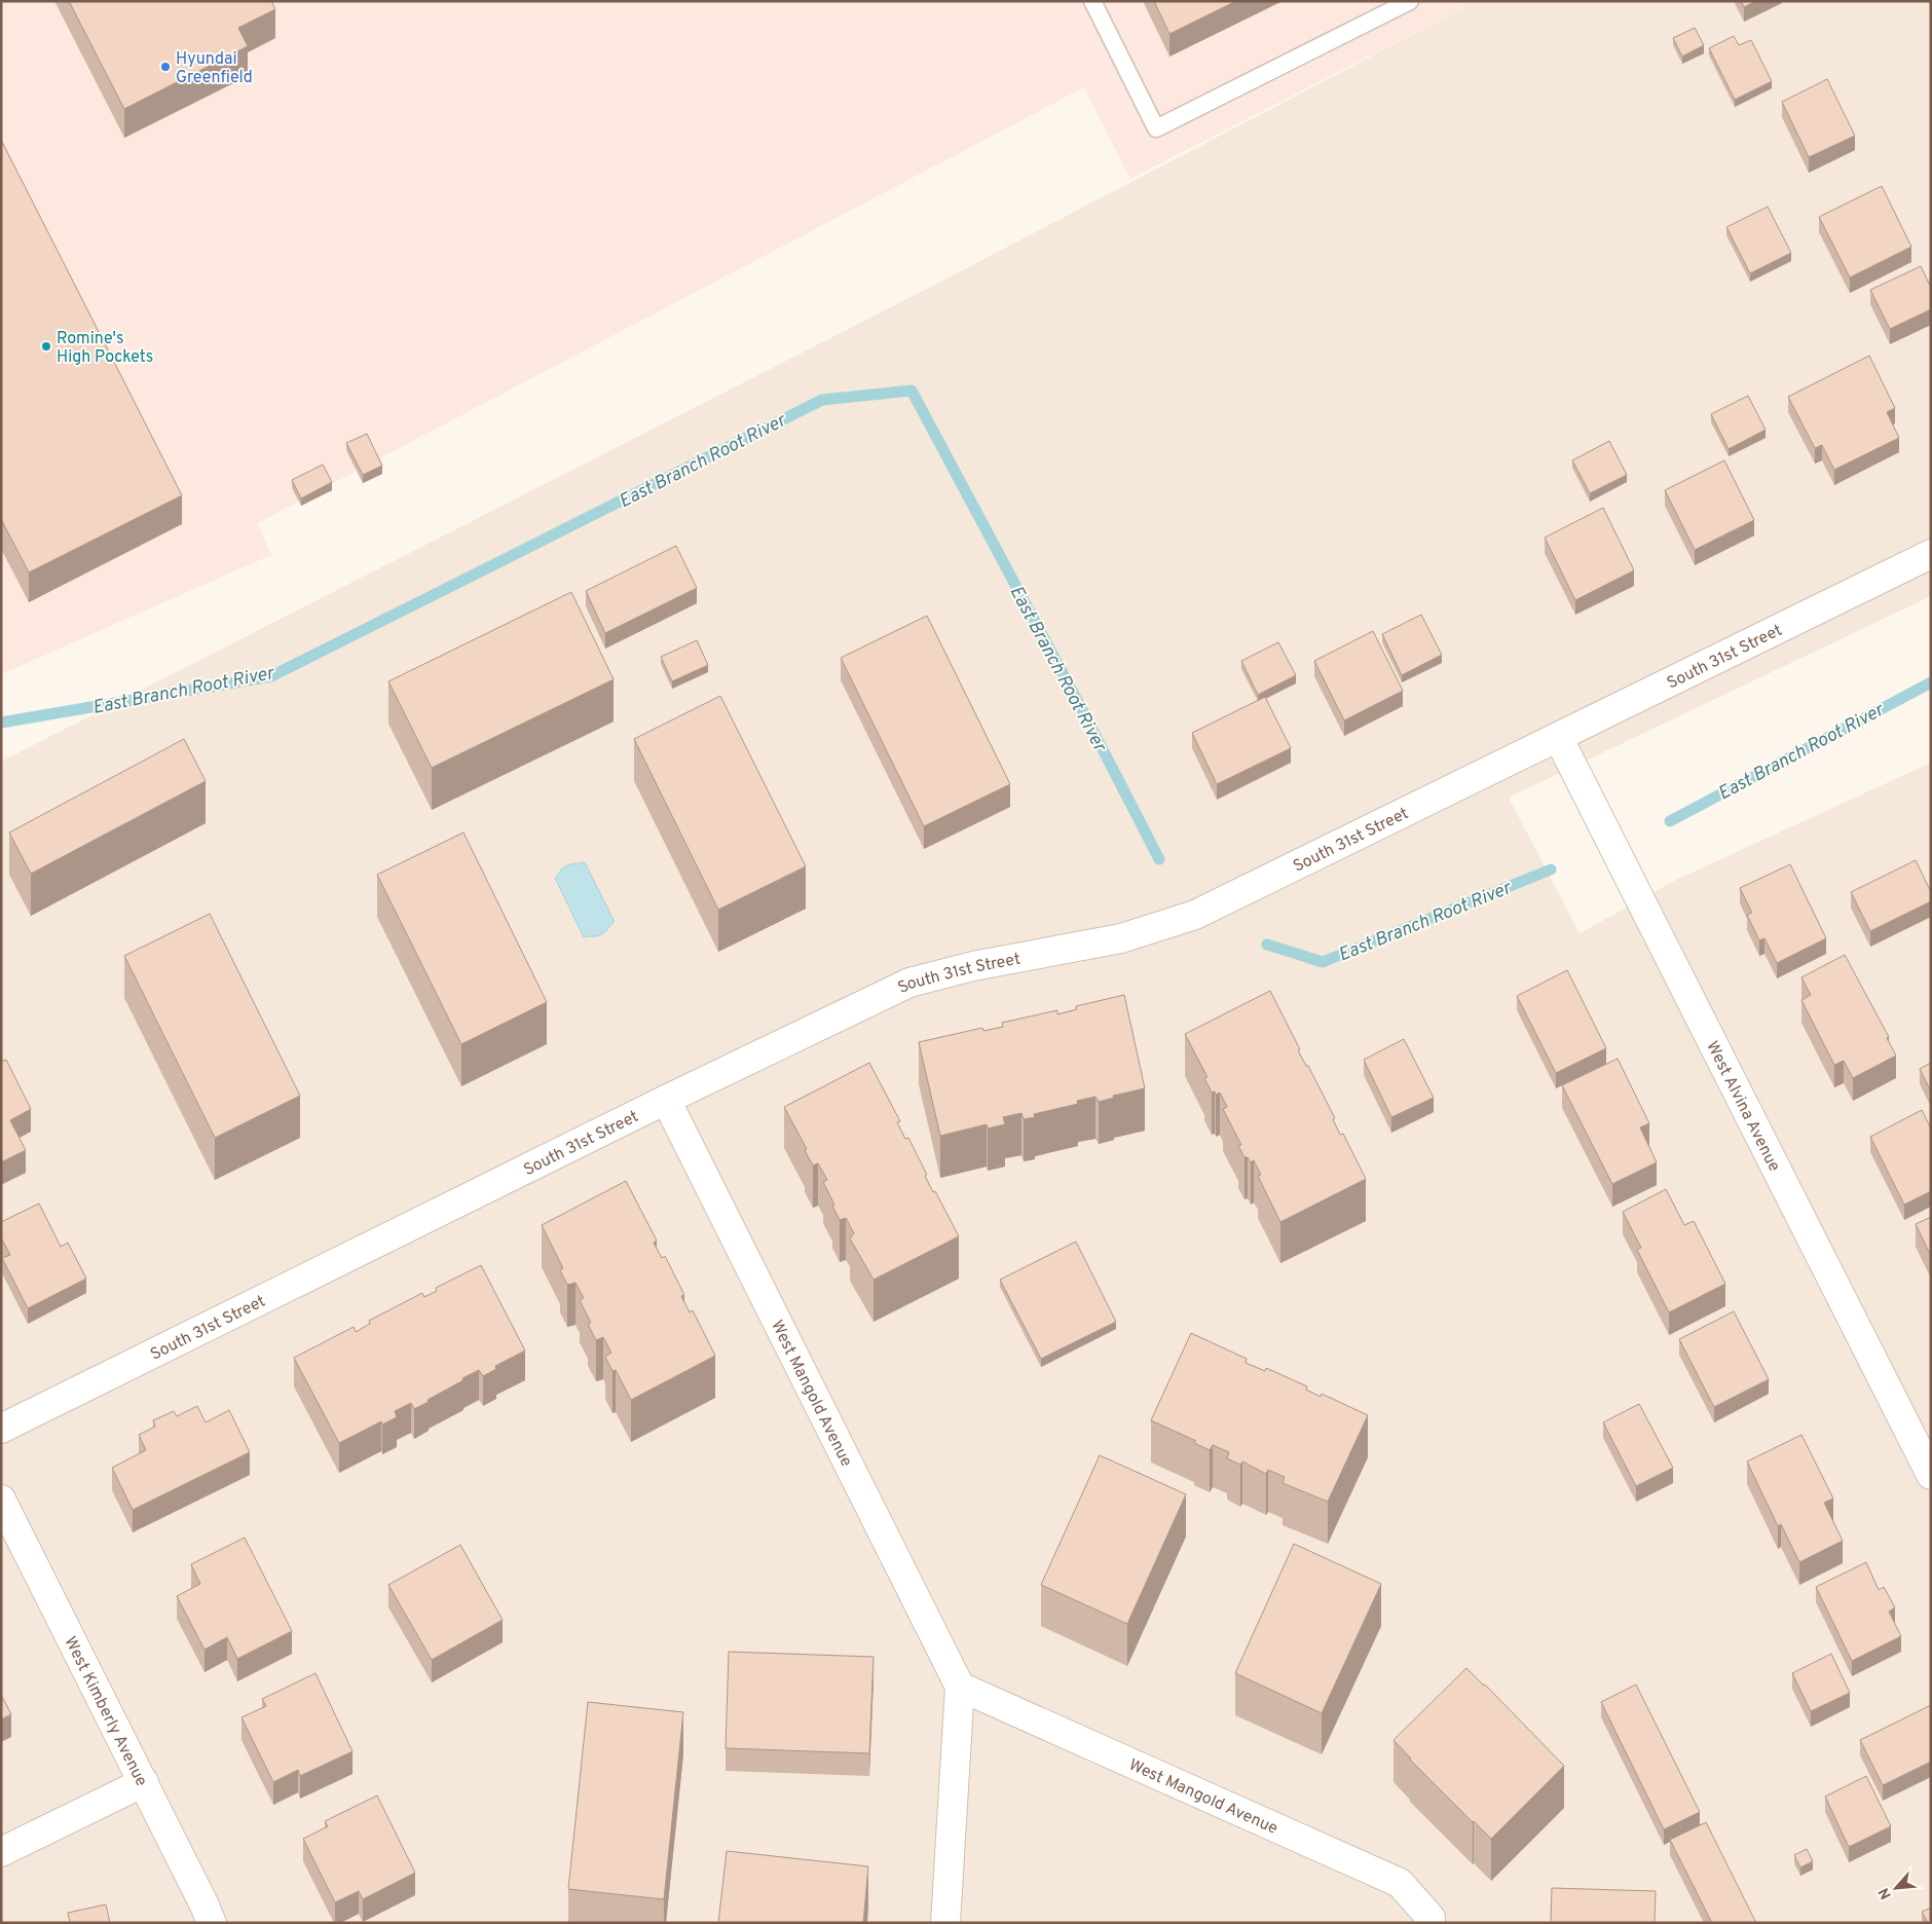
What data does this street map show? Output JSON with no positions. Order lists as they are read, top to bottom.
{
  "streets": {
    "street": [
      "South 31st Street",
      "West Alvina Avenue",
      "West Mangold Avenue",
      "West Kimberly Avenue"
    ]
  },
  "crossings": [
    ["South 31st Street", "West Alvina Avenue"],
    ["South 31st Street", "West Mangold Avenue"]
  ],
  "water": ["East Branch Root River"],
  "places": ["Hyundai Greenfield", "Romine's High Pockets"],
  "north": "bottom left"
}
